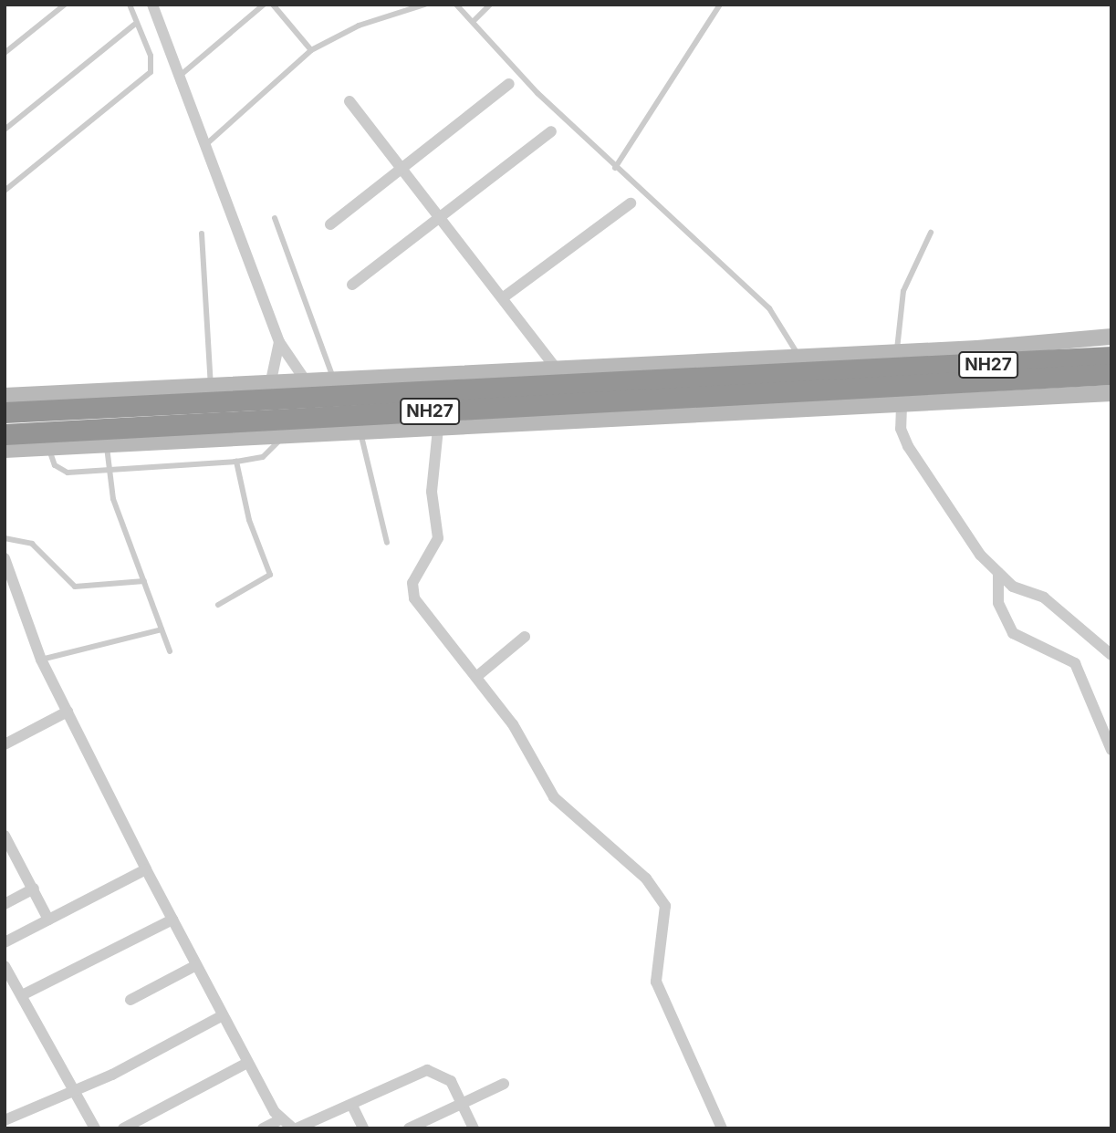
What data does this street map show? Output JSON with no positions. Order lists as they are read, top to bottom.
{
  "streets": {
    "highway": ["NH27"]
  }
}
